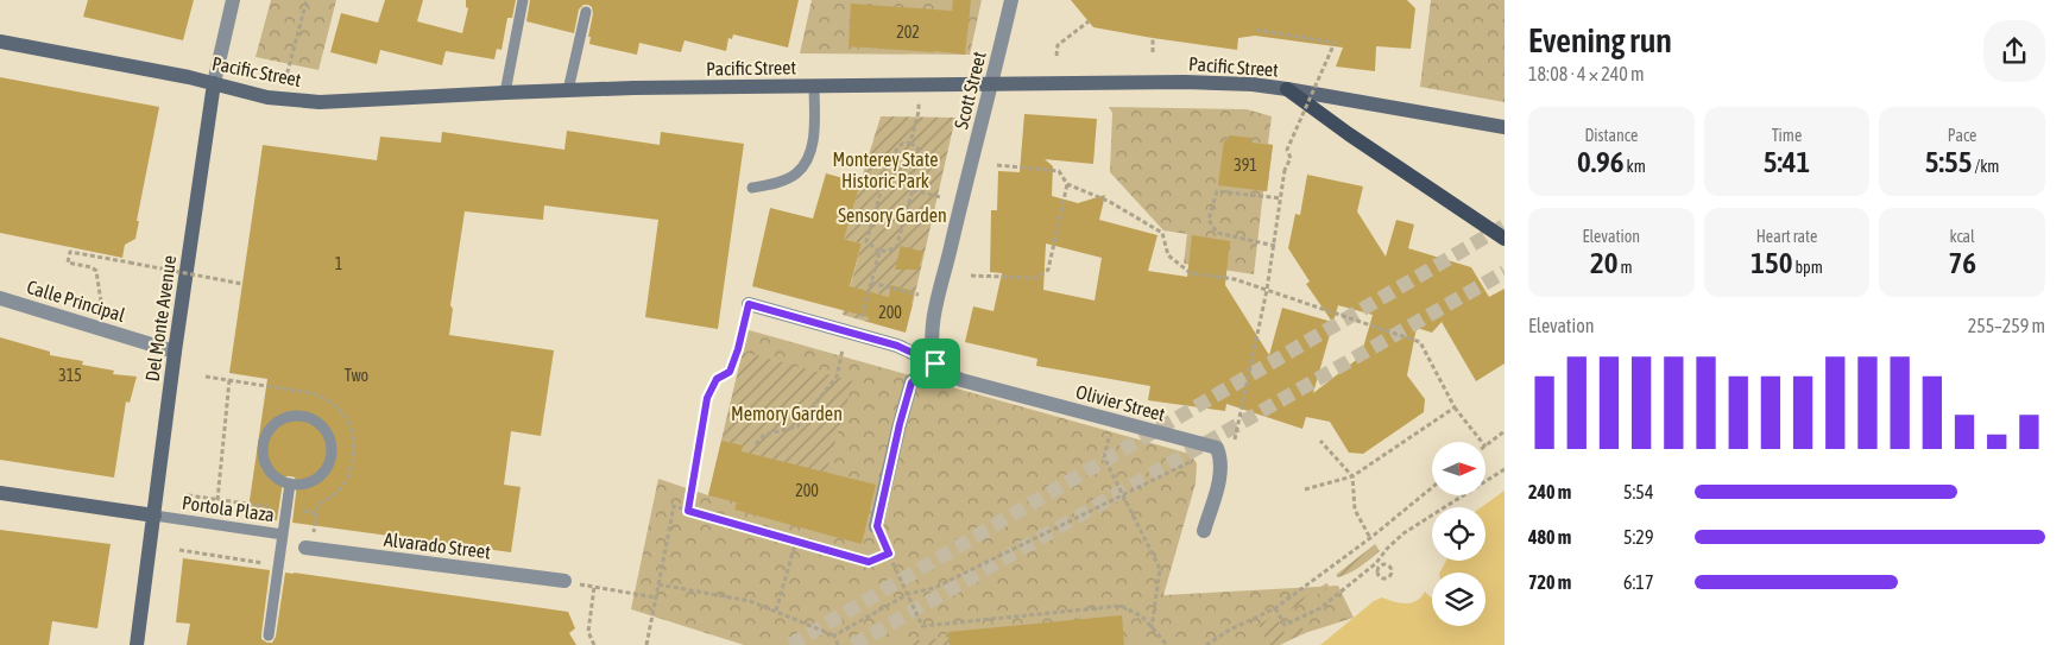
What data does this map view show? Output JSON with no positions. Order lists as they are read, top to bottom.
{
  "streets": {
    "main road": ["Pacific Street", "Del Monte Avenue"],
    "street": [
      "Scott Street",
      "Calle Principal",
      "Olivier Street",
      "Alvarado Street"
    ],
    "lane": ["Portola Plaza"]
  },
  "crossings": [
    ["Pacific Street", "Scott Street"],
    ["Pacific Street", "Del Monte Avenue"],
    ["Scott Street", "Olivier Street"],
    ["Calle Principal", "Del Monte Avenue"],
    ["Del Monte Avenue", "Portola Plaza"]
  ],
  "parks": ["Monterey State Historic Park", "Sensory Garden", "Memory Garden"],
  "house_numbers": [
    "202",
    "391",
    "1",
    "200",
    "315",
    "Two",
    "200"
  ],
  "north": "right",
  "page": {
    "heading": ["Evening run", "18:08 · 4 × 240 m"],
    "stats": [
      ["Distance", "0.96 km"],
      ["Time", "5:41"],
      ["Pace", "5:55 /km"],
      ["Elevation", "20 m"],
      ["Heart rate", "150 bpm"],
      ["kcal", "76"]
    ],
    "chart": ["Elevation", "255–259 m"],
    "list": [
      {
        "name": "240 m",
        "note": "5:54"
      },
      {
        "name": "480 m",
        "note": "5:29"
      },
      {
        "name": "720 m",
        "note": "6:17"
      }
    ]
  }
}
